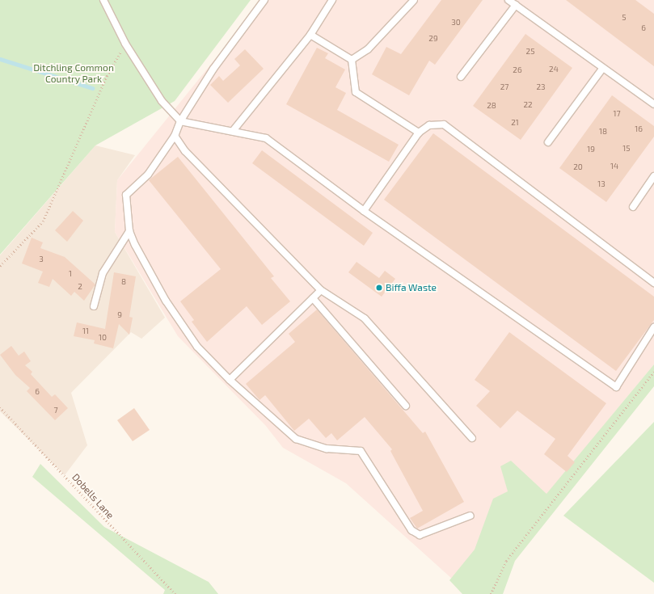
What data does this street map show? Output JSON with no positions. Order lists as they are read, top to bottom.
{
  "streets": {
    "path": ["Dobells Lane"]
  },
  "parks": ["Ditchling Common Country Park"],
  "places": ["Biffa Waste"],
  "house_numbers": [
    "5",
    "30",
    "6",
    "29",
    "25",
    "24",
    "26",
    "27",
    "23",
    "22",
    "28",
    "17",
    "21",
    "16",
    "18",
    "15",
    "19",
    "14",
    "20",
    "13",
    "3",
    "1",
    "8",
    "2",
    "9",
    "11",
    "10",
    "6",
    "7"
  ]
}
